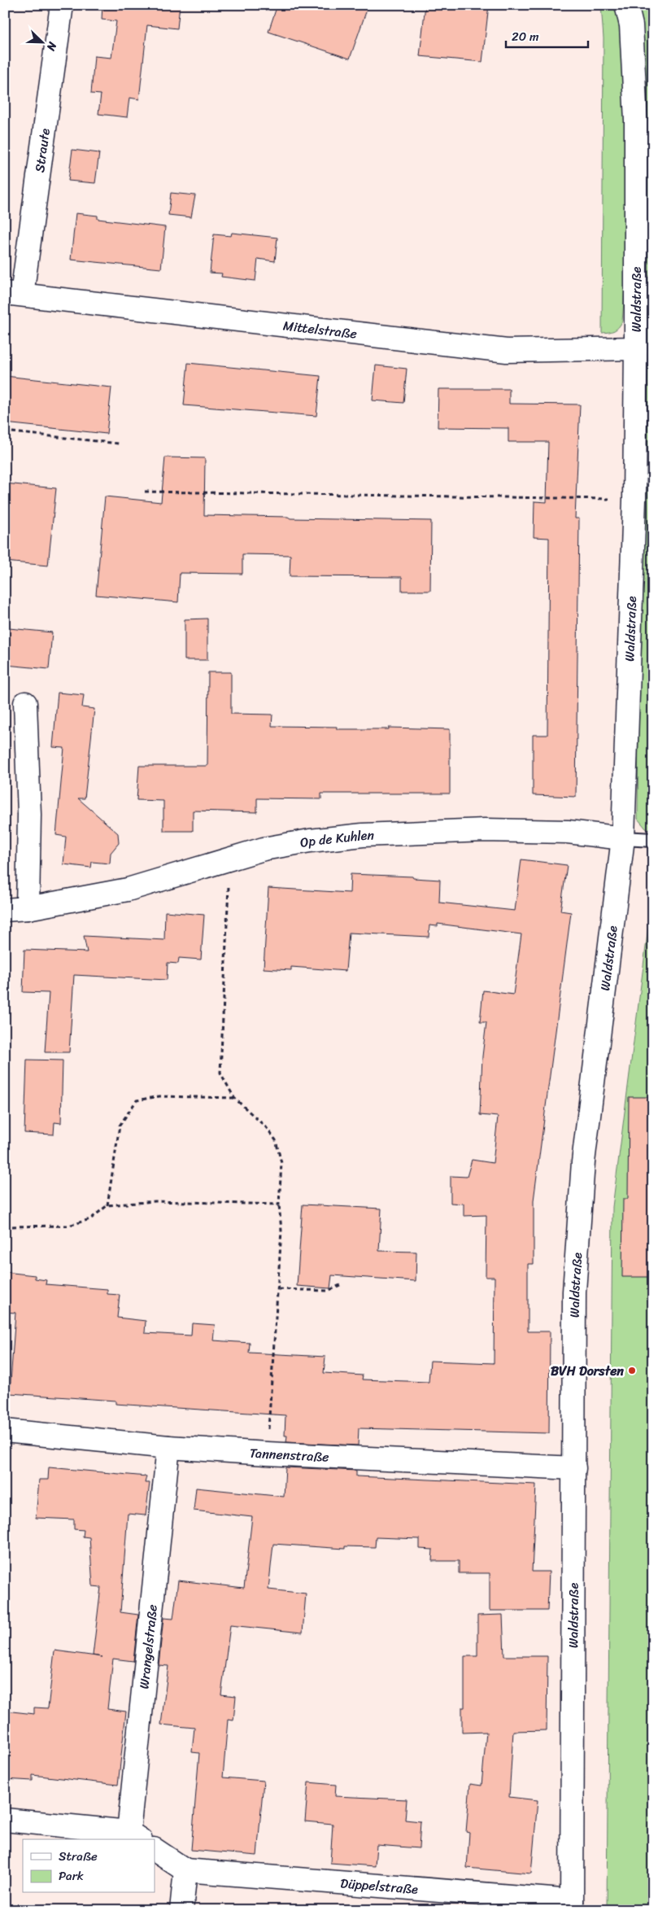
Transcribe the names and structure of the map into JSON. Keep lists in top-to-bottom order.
{
  "streets": {
    "street": [
      "Straute",
      "Waldstraße",
      "Mittelstraße",
      "Op de Kuhlen",
      "Tannenstraße",
      "Wrangelstraße",
      "Düppelstraße"
    ]
  },
  "crossings": [
    ["Straute", "Mittelstraße"],
    ["Waldstraße", "Mittelstraße"],
    ["Waldstraße", "Op de Kuhlen"],
    ["Waldstraße", "Tannenstraße"],
    ["Waldstraße", "Düppelstraße"],
    ["Tannenstraße", "Wrangelstraße"]
  ],
  "places": ["BVH Dorsten"],
  "legend": ["Straße", "Park"],
  "scale_bar": "20 m",
  "north": "bottom right"
}
